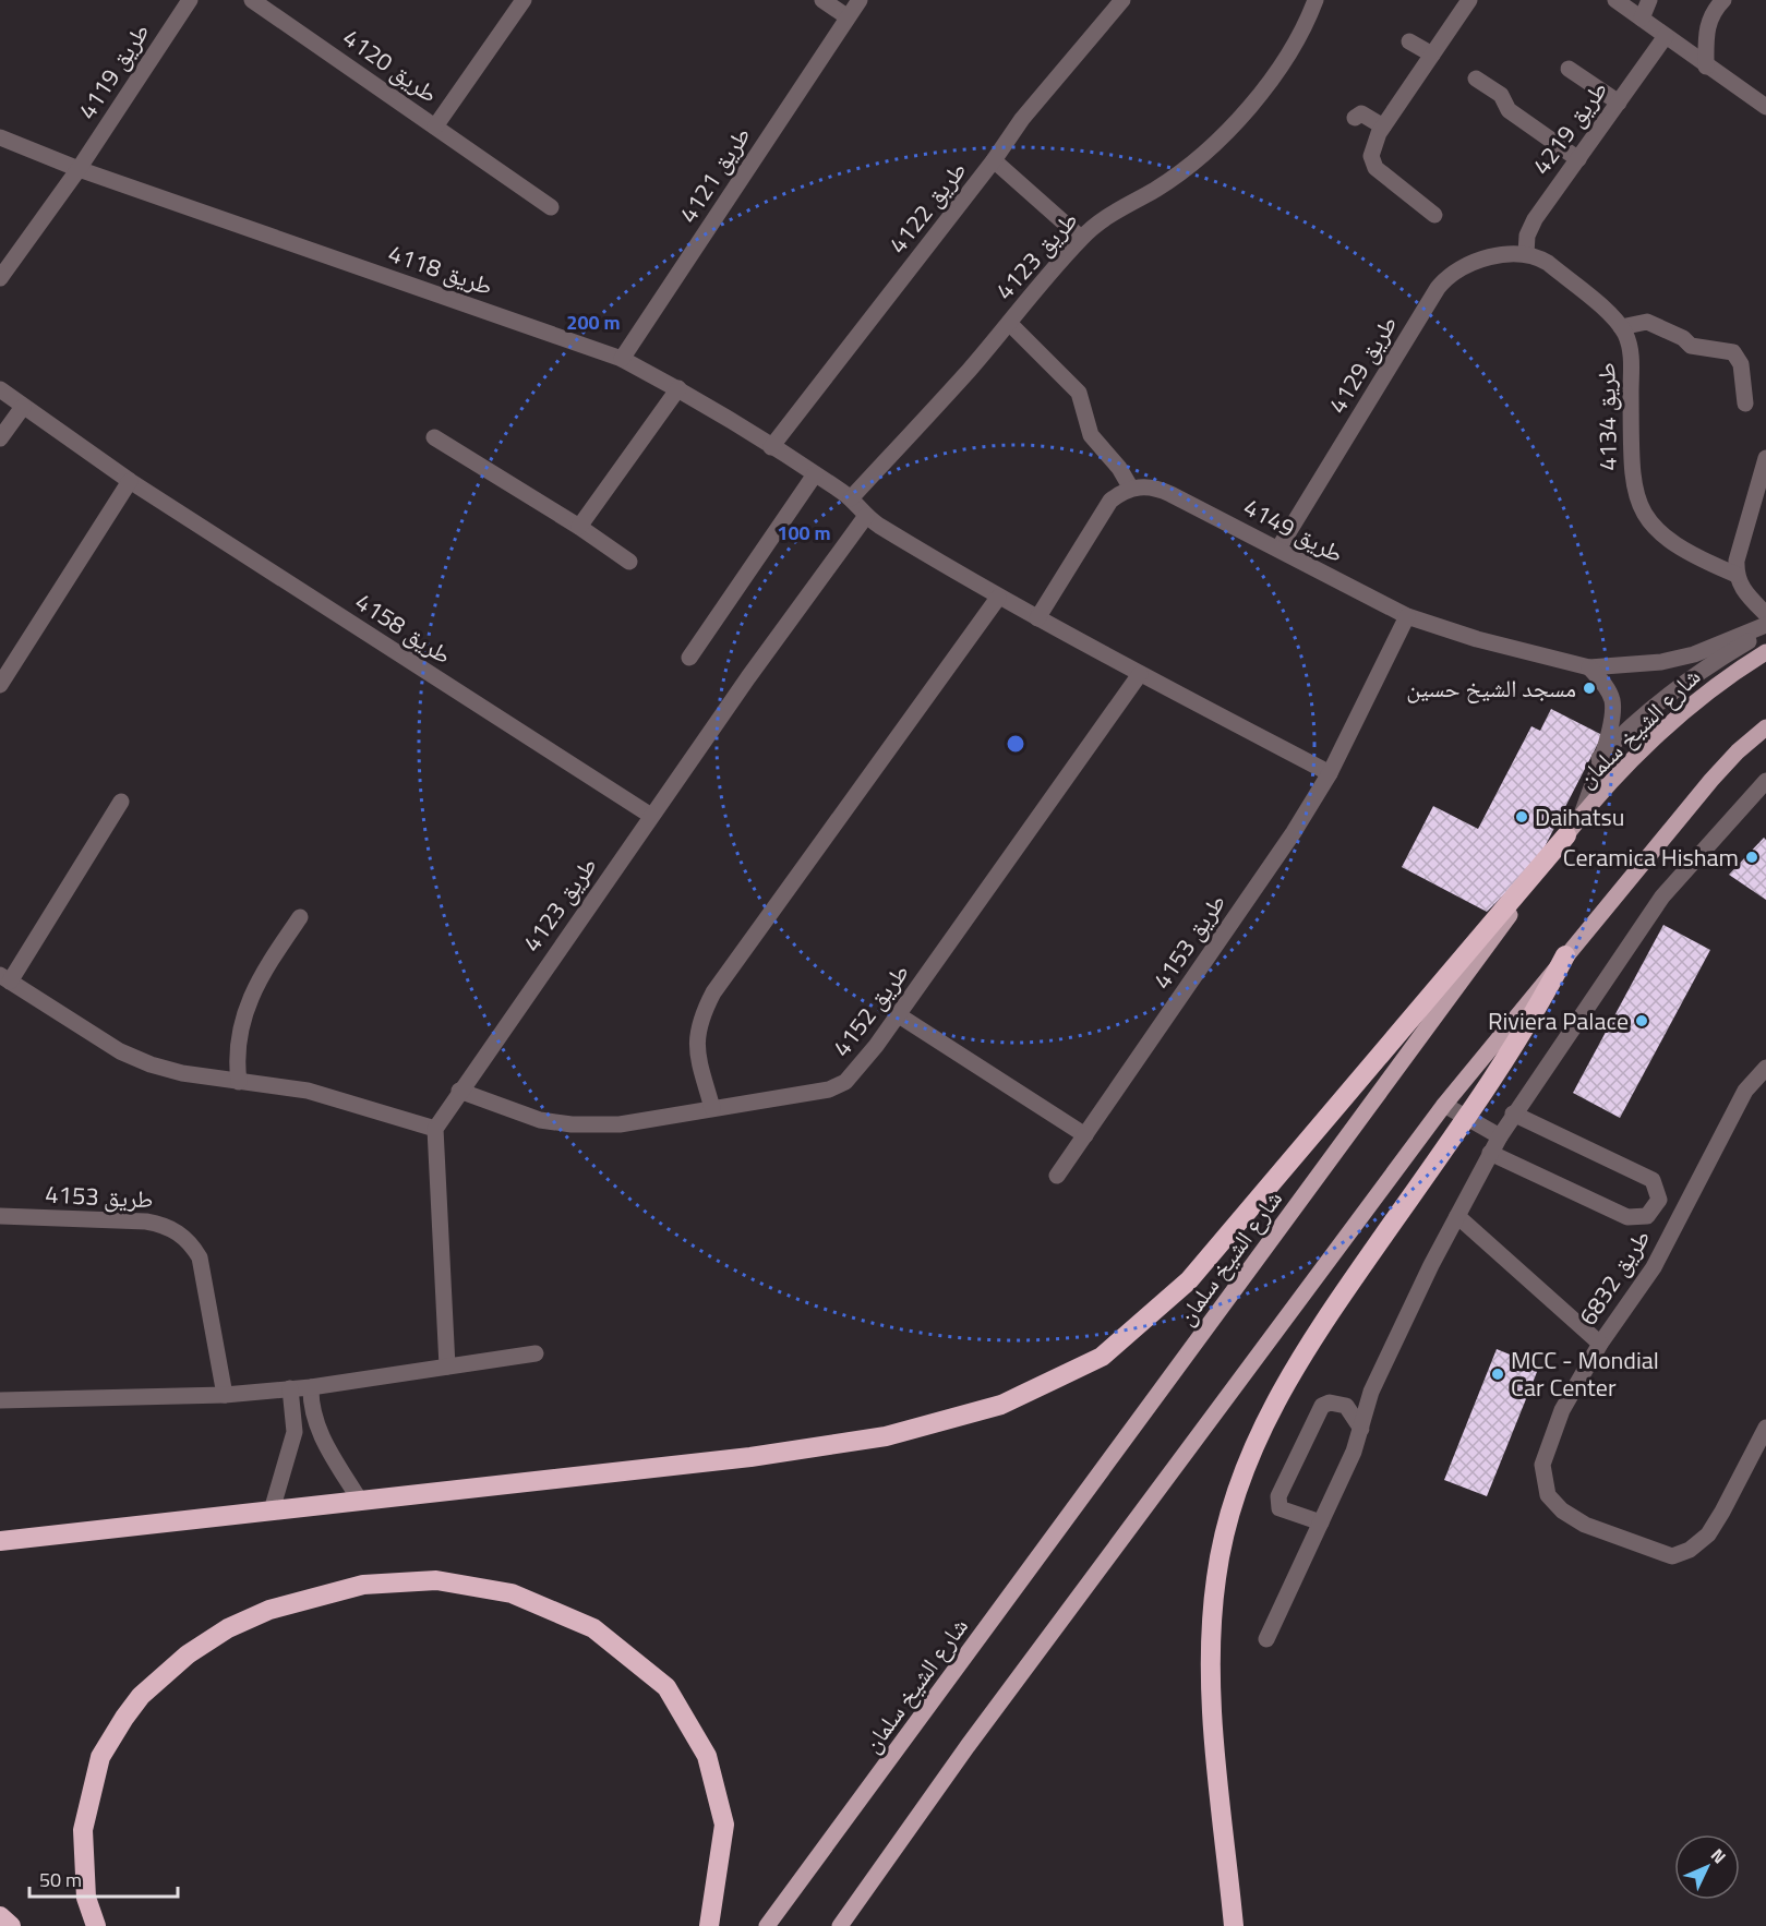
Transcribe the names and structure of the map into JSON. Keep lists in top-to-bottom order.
{
  "streets": {
    "main road": ["شارع الشيخ سلمان"],
    "street": [
      "طريق 4120",
      "طريق 4119",
      "طريق 4219",
      "طريق 4121",
      "طريق 4122",
      "طريق 4123",
      "طريق 4118",
      "طريق 4129",
      "طريق 4134",
      "طريق 4149",
      "طريق 4158",
      "طريق 4153",
      "طريق 4152",
      "طريق 6832"
    ]
  },
  "crossings": [
    ["طريق 4119", "طريق 4118"],
    ["طريق 4219", "طريق 4129"],
    ["طريق 4219", "طريق 4134"],
    ["طريق 4121", "طريق 4118"],
    ["طريق 4122", "طريق 4118"],
    ["طريق 4123", "طريق 4158"],
    ["طريق 4123", "طريق 4152"],
    ["طريق 4129", "طريق 4134"],
    ["طريق 4129", "طريق 4149"],
    ["طريق 4149", "طريق 4153"]
  ],
  "places": [
    "مسجد الشيخ حسين",
    "Daihatsu",
    "Ceramica Hisham",
    "Riviera Palace",
    "MCC - Mondial Car Center"
  ],
  "scale_bar": "50 m",
  "north": "top right",
  "rings": ["200 m", "100 m"]
}
